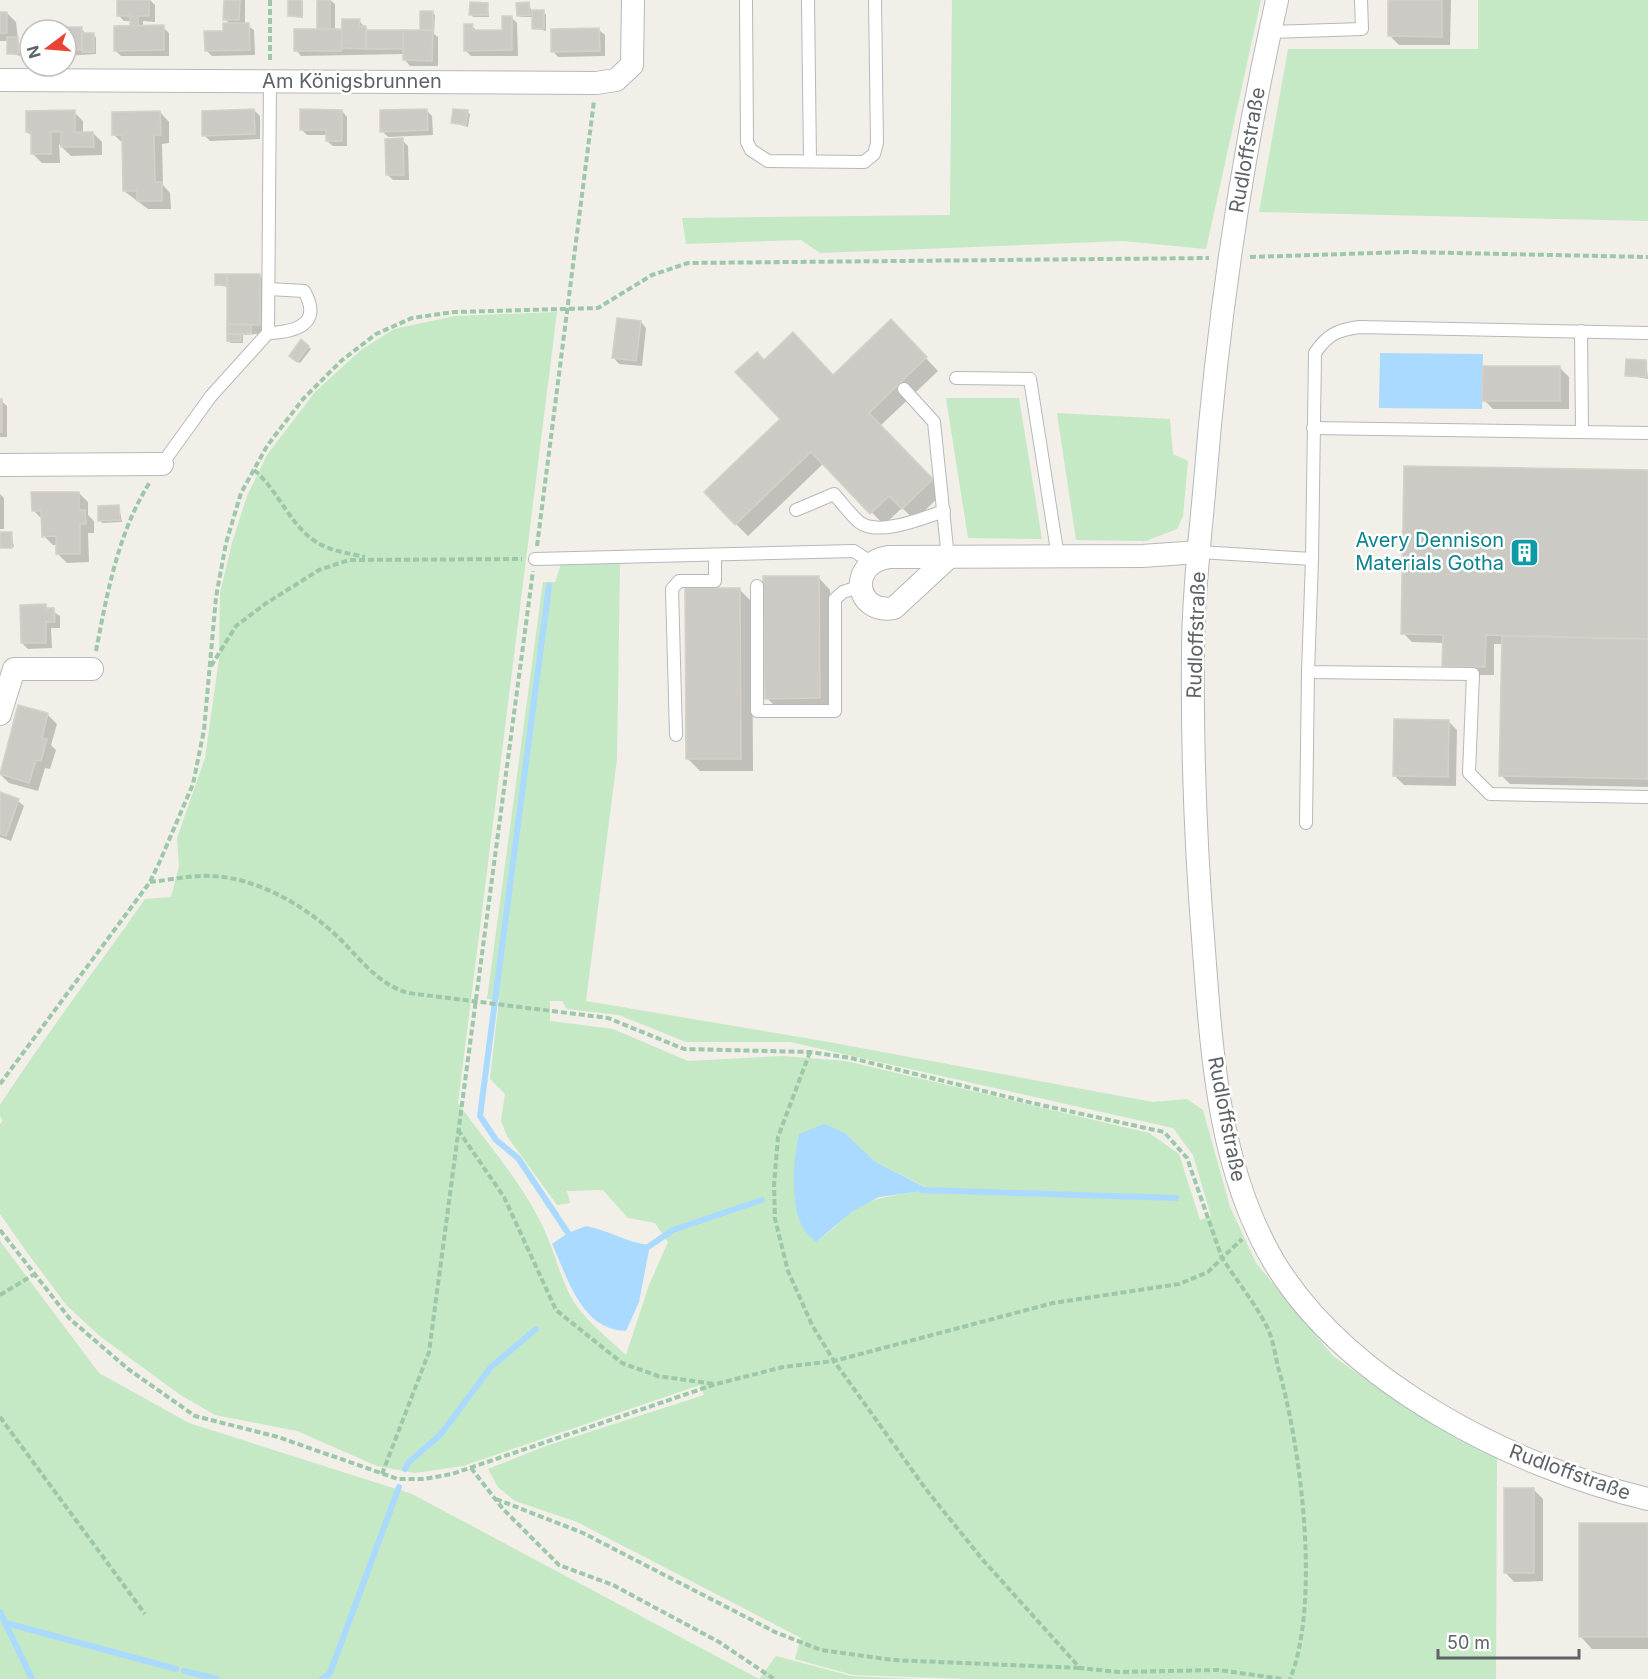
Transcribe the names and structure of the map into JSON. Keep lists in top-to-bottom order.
{
  "streets": {
    "street": ["Am Königsbrunnen", "Rudloffstraße"]
  },
  "places": {
    "building": ["Avery Dennison Materials Gotha"]
  },
  "scale_bar": "50 m",
  "north": "left"
}
